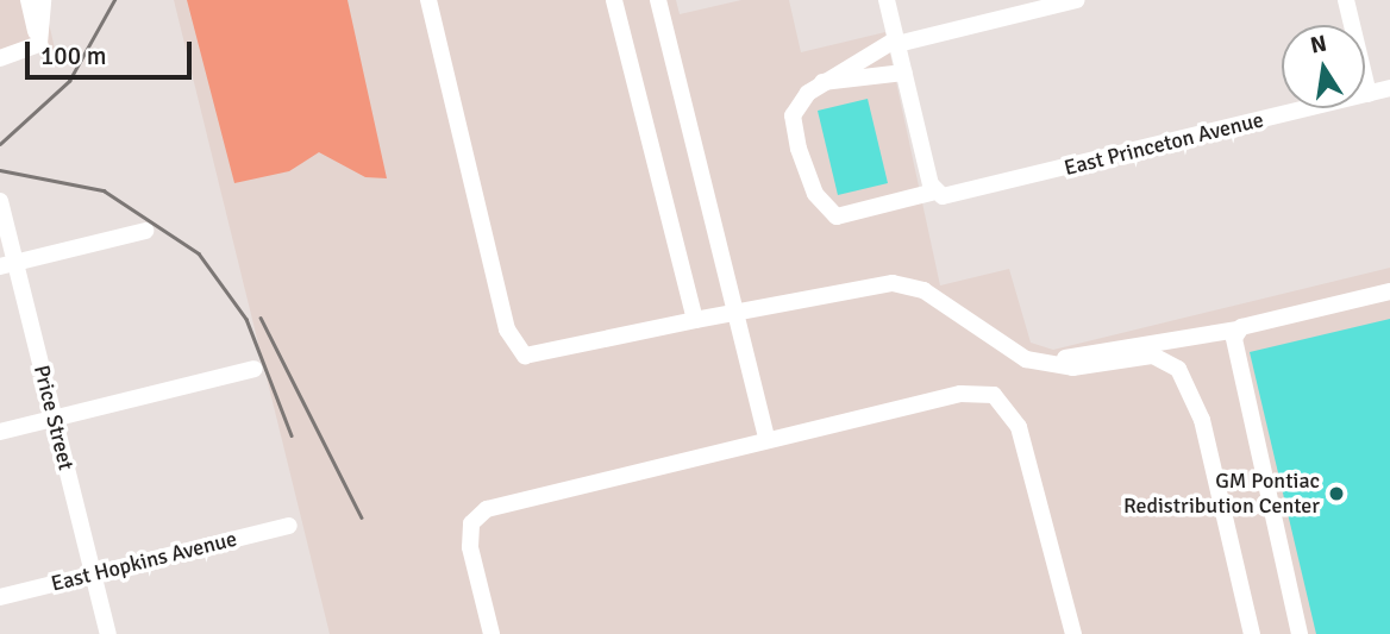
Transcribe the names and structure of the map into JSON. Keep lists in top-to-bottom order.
{
  "streets": {
    "street": ["East Princeton Avenue", "Price Street", "East Hopkins Avenue"]
  },
  "crossings": [
    ["Price Street", "East Hopkins Avenue"]
  ],
  "places": ["GM Pontiac Redistribution Center"],
  "scale_bar": "100 m",
  "north": "top"
}
